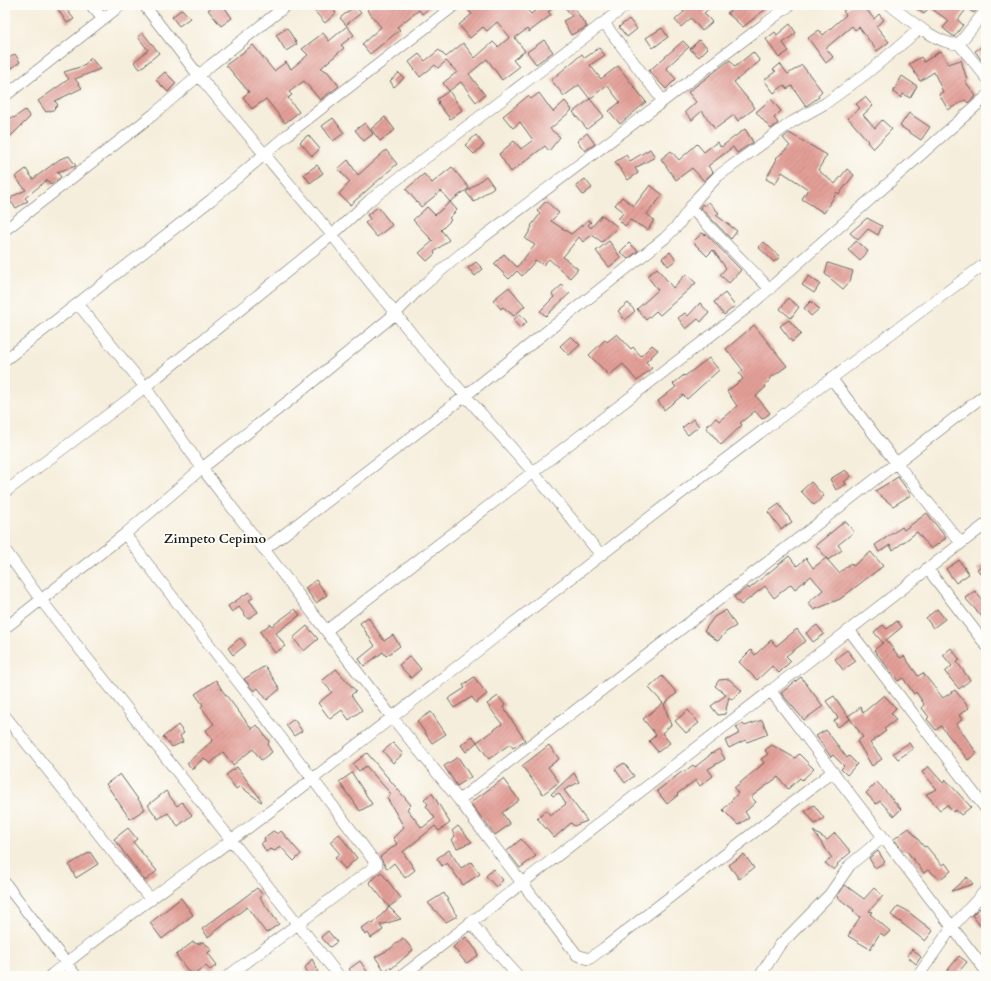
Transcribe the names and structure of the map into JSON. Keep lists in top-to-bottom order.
{
  "districts": ["Zimpeto Cepimo"]
}
